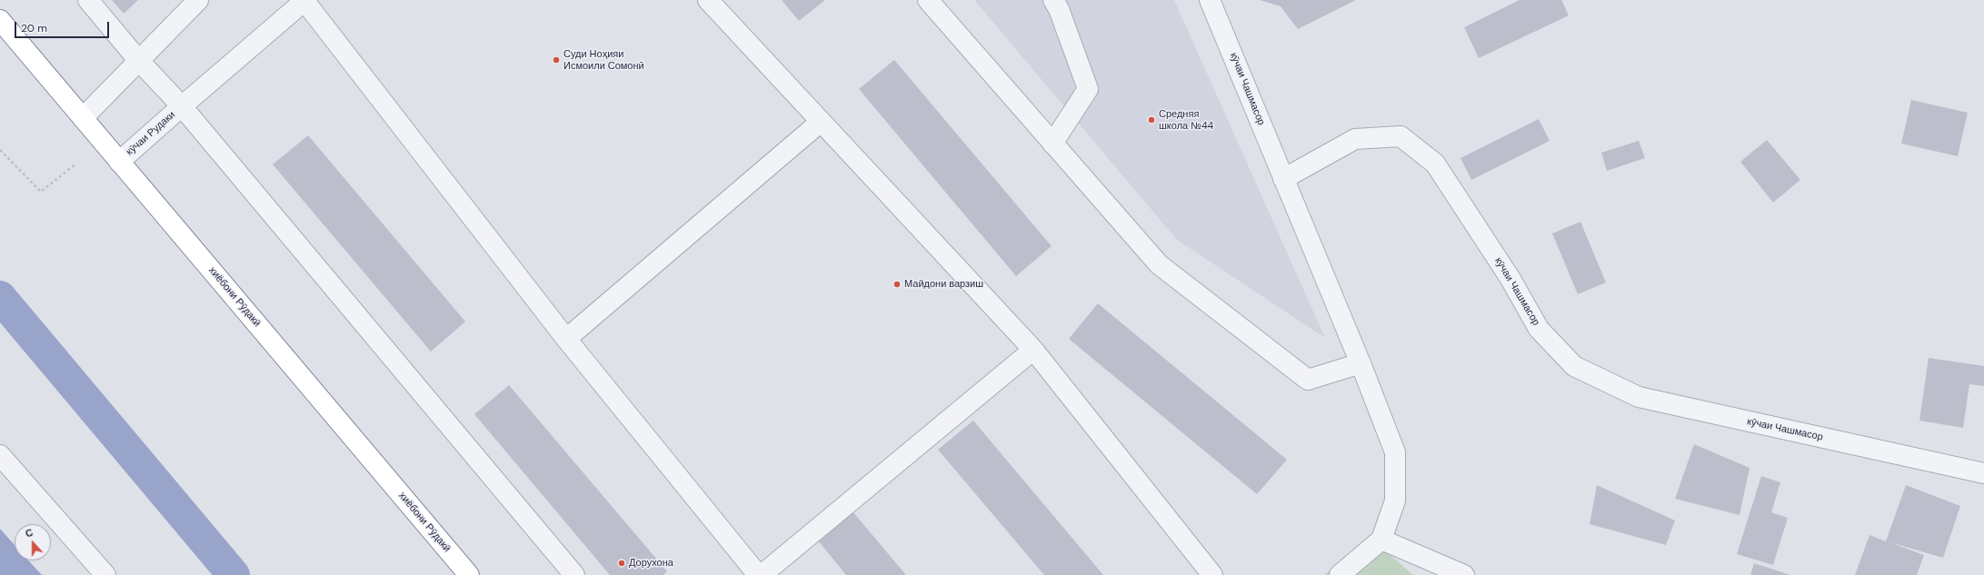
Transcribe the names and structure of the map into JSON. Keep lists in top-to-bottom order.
{
  "streets": {
    "highway": ["хиёбони Рӯдакӣ"],
    "street": ["кӯчаи Чашмасор", "кӯчаи Рудаки"]
  },
  "crossings": [
    ["кӯчаи Рудаки", "хиёбони Рӯдакӣ"]
  ],
  "places": [
    "Суди Ноҳияи Исмоили Сомонӣ",
    "Средняя школа №44",
    "Майдони варзиш",
    "Дорухона"
  ],
  "scale_bar": "20 m",
  "north": "top"
}
